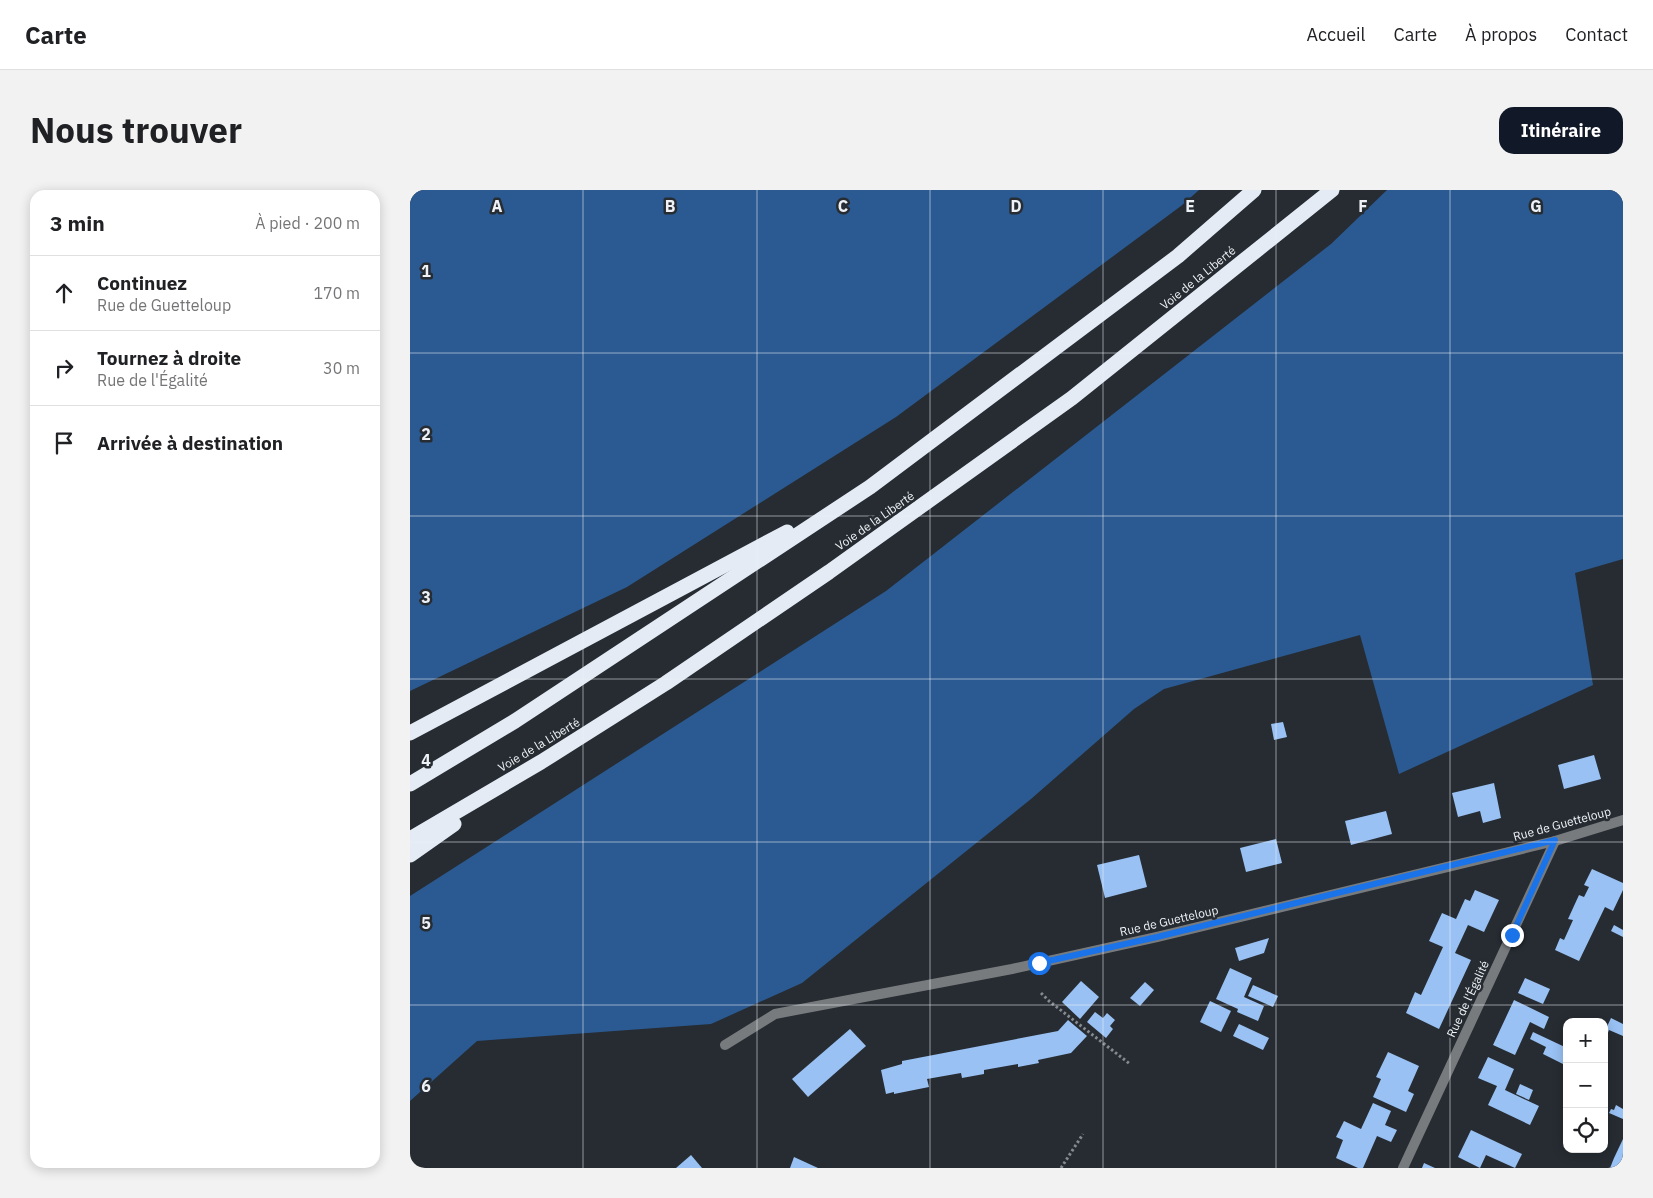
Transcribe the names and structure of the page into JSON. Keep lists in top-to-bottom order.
{
  "streets": {
    "highway": ["Voie de la Liberté"],
    "street": ["Rue de Guetteloup", "Rue de l'Égalité"]
  },
  "crossings": [
    ["Rue de Guetteloup", "Rue de l'Égalité"]
  ],
  "page": {
    "header": "Carte",
    "nav": [
      "Accueil",
      "Carte",
      "À propos",
      "Contact"
    ],
    "title": "Nous trouver",
    "buttons": "Itinéraire",
    "heading": ["3 min", "À pied · 200 m"],
    "list": [
      ["Continuez", "Rue de Guetteloup", "170 m"],
      ["Tournez à droite", "Rue de l'Égalité", "30 m"],
      "Arrivée à destination"
    ],
    "map_buttons": ["+", "−"]
  },
  "grid": {
    "columns": [
      "A",
      "B",
      "C",
      "D",
      "E",
      "F",
      "G"
    ],
    "rows": [
      "1",
      "2",
      "3",
      "4",
      "5",
      "6"
    ]
  }
}
